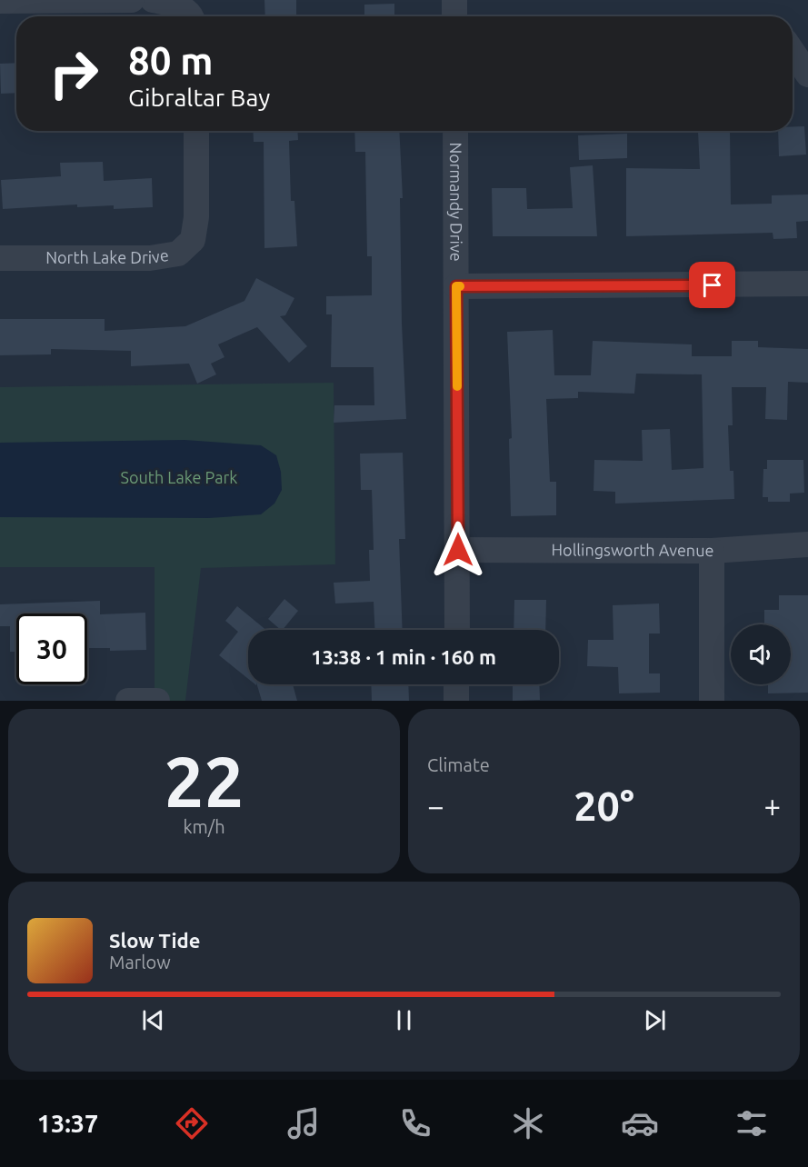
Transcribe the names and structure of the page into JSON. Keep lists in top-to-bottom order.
{
  "streets": {
    "street": ["Normandy Drive", "North Lake Drive", "Hollingsworth Avenue"]
  },
  "crossings": [
    ["Normandy Drive", "Hollingsworth Avenue"]
  ],
  "parks": ["South Lake Park"],
  "page": {
    "turn": ["80 m", "Gibraltar Bay"],
    "limit": "30",
    "trip": "13:38 · 1 min · 160 m",
    "tile": [
      ["22", "km/h"],
      "Climate"
    ],
    "heat": ["−", "20°", "+"],
    "song": ["Slow Tide", "Marlow"],
    "tabs": "13:37"
  }
}
